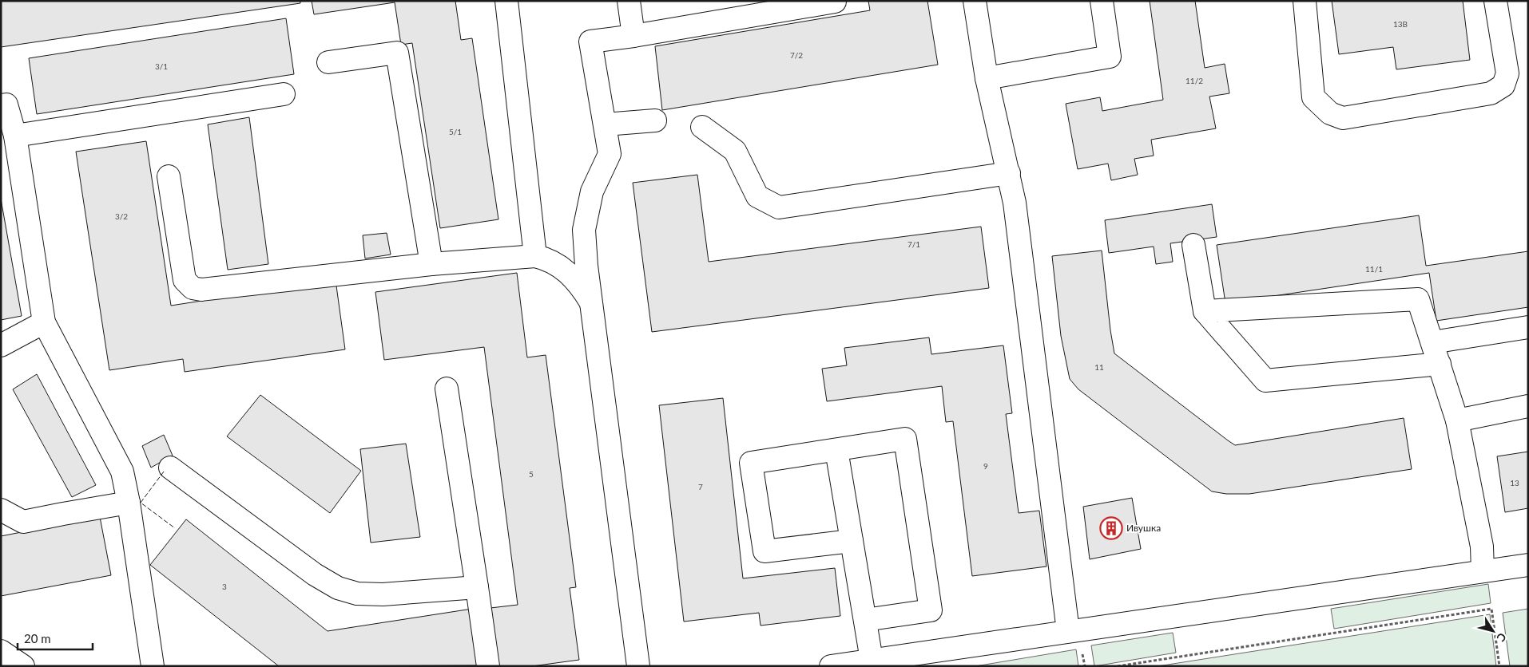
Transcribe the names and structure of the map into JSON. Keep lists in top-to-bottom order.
{
  "places": {
    "building": ["Ивушка"]
  },
  "house_numbers": [
    "13В",
    "7/2",
    "3/1",
    "11/2",
    "5/1",
    "3/2",
    "7/1",
    "11/1",
    "11",
    "9",
    "5",
    "13",
    "7",
    "3"
  ],
  "scale_bar": "20 m",
  "north": "bottom right"
}
